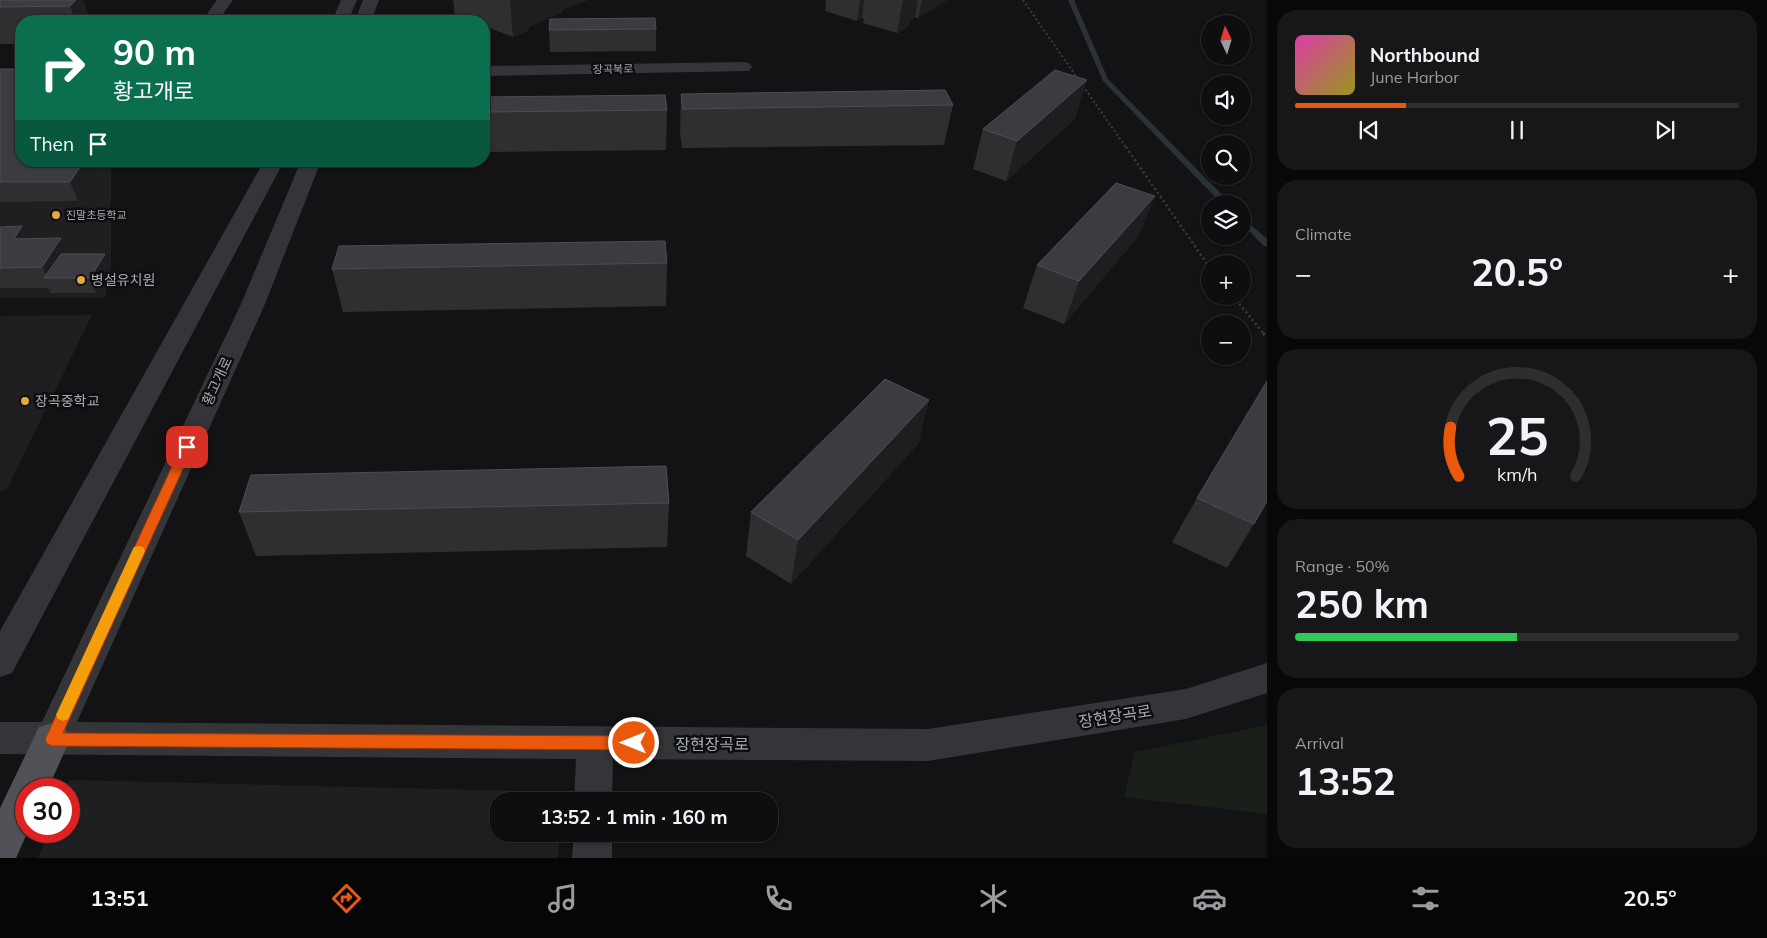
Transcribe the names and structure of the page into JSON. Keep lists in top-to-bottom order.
{
  "streets": {
    "main road": ["황고개로"],
    "street": ["장곡북로", "장현장곡로"]
  },
  "crossings": [
    ["황고개로", "장현장곡로"]
  ],
  "places": ["진말초등학교", "병설유치원", "장곡중학교"],
  "north": "top",
  "page": {
    "map_buttons": ["+", "−"],
    "turn": ["90 m", "황고개로"],
    "song": ["Northbound", "June Harbor"],
    "then": "Then",
    "tile": [
      "Climate",
      ["Range · 50%", "250 km"],
      ["Arrival", "13:52"]
    ],
    "heat": ["−", "20.5°", "+"],
    "limit": "30",
    "trip": "13:52 · 1 min · 160 m",
    "tabs": ["13:51", "20.5°"],
    "gauge": ["25", "km/h"]
  }
}
